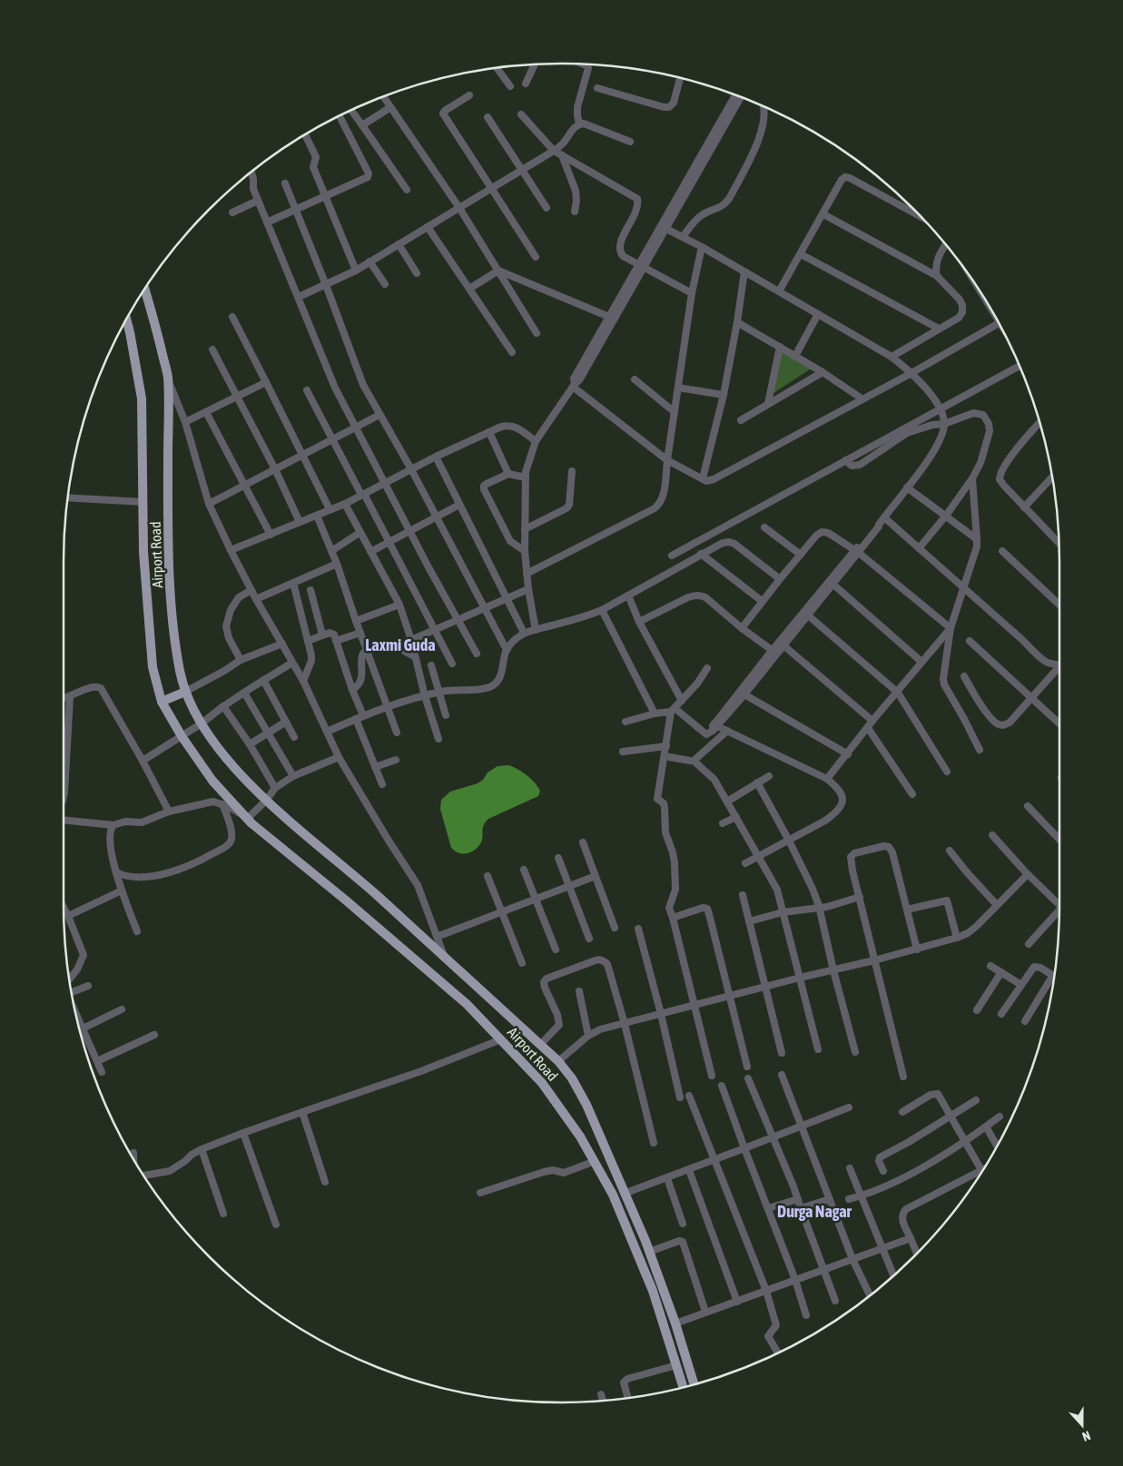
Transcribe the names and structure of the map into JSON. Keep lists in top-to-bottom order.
{
  "streets": {
    "main road": ["Airport Road"]
  },
  "districts": ["Laxmi Guda", "Durga Nagar"],
  "north": "bottom"
}
